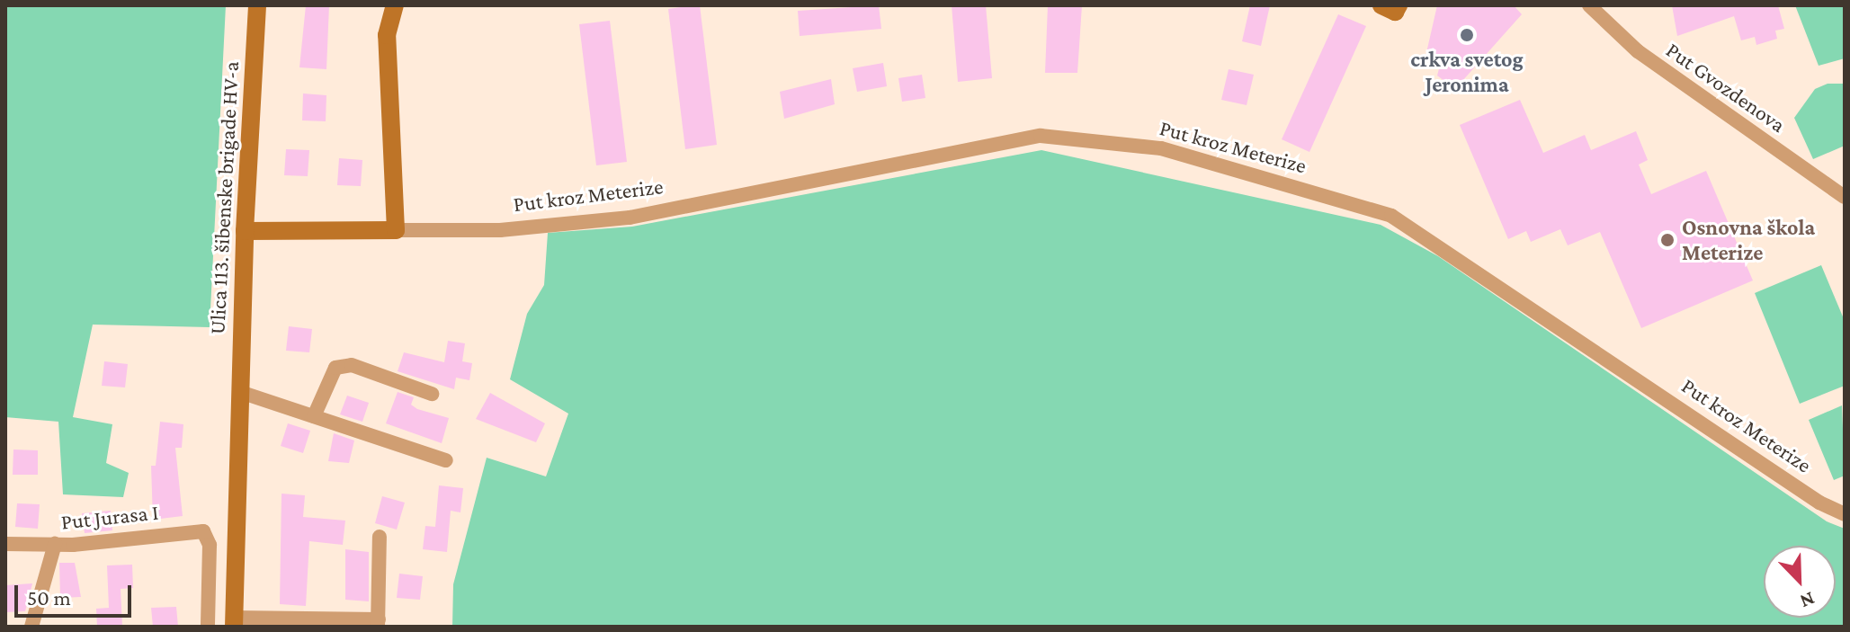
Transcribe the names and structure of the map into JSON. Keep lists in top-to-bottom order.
{
  "streets": {
    "main road": ["Put kroz Meterize", "Ulica 113. šibenske brigade HV-a"],
    "street": ["Put Gvozdenova", "Put Jurasa I"]
  },
  "crossings": [
    ["Put kroz Meterize", "Ulica 113. šibenske brigade HV-a"]
  ],
  "places": ["crkva svetog Jeronima", "Osnovna škola Meterize"],
  "scale_bar": "50 m",
  "north": "bottom right"
}
